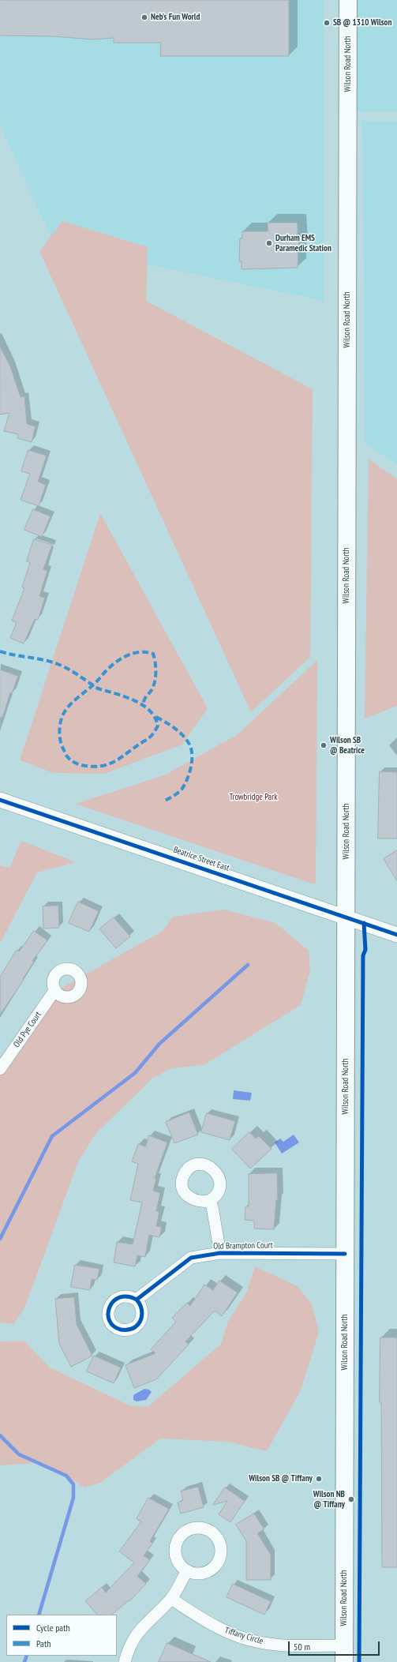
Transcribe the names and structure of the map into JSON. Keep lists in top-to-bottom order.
{
  "streets": {
    "main road": ["Wilson Road North"],
    "street": [
      "Beatrice Street East",
      "Old Pye Court",
      "Old Brampton Court",
      "Tiffany Circle"
    ]
  },
  "crossings": [
    ["Wilson Road North", "Beatrice Street East"],
    ["Wilson Road North", "Old Brampton Court"],
    ["Wilson Road North", "Tiffany Circle"]
  ],
  "parks": ["Trowbridge Park"],
  "places": [
    "Neb's Fun World",
    "SB @ 1310 Wilson",
    "Durham EMS Paramedic Station",
    "Wilson SB @ Beatrice",
    "Wilson SB @ Tiffany",
    "Wilson NB @ Tiffany"
  ],
  "legend": ["Cycle path", "Path"],
  "scale_bar": "50 m"
}
